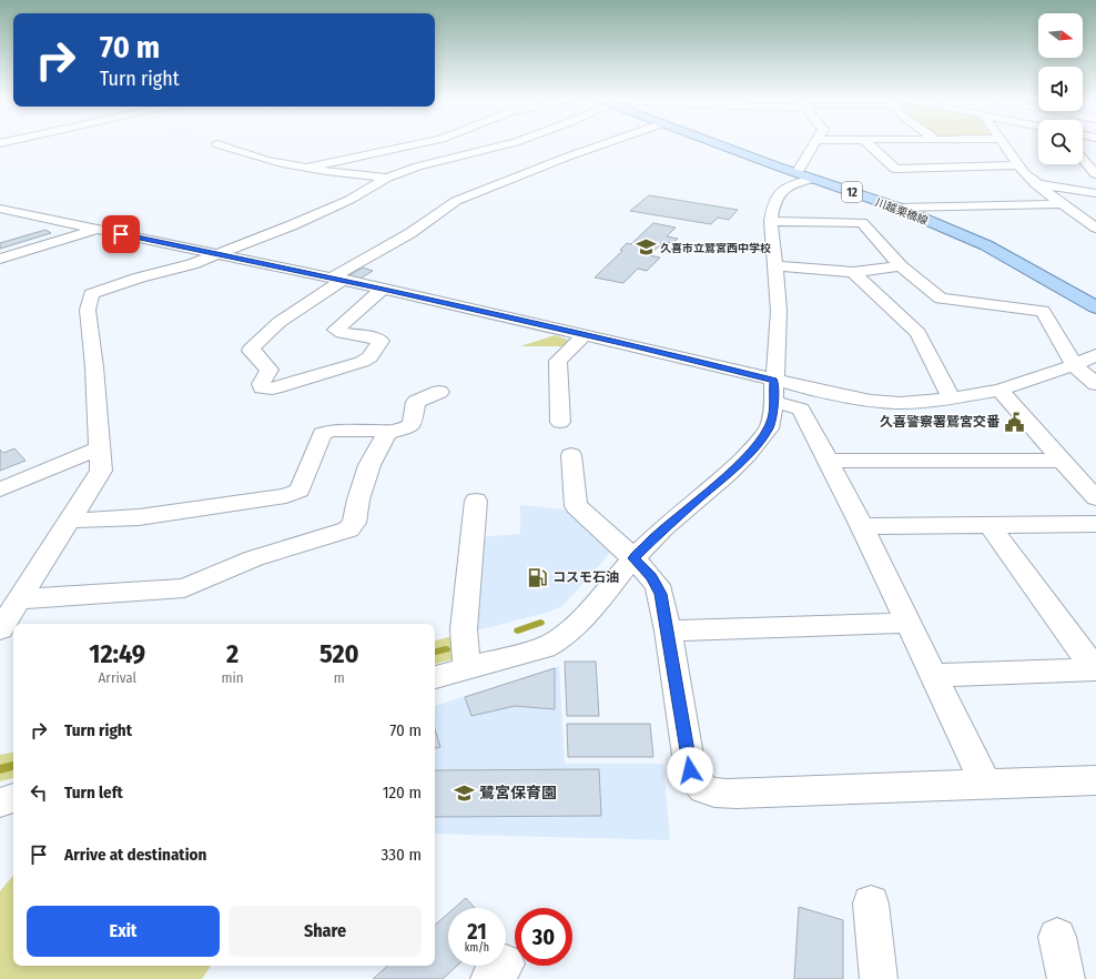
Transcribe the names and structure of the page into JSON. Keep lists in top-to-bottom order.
{
  "streets": {
    "main road": ["12", "川越栗橋線"]
  },
  "places": {
    "school or university": ["久喜市立鷲宮西中学校", "鷺宮保育園"],
    "public building": ["久喜警察署鷲宮交番"],
    "fuel station": ["コスモ石油"]
  },
  "north": "right",
  "page": {
    "turn": ["70 m", "Turn right"],
    "eta": [
      "12:49",
      "Arrival",
      "2",
      "min",
      "520",
      "m"
    ],
    "list": [
      {
        "name": "Turn right",
        "value": "70 m"
      },
      {
        "name": "Turn left",
        "value": "120 m"
      },
      {
        "name": "Arrive at destination",
        "value": "330 m"
      }
    ],
    "buttons": ["Exit", "Share"],
    "speed": "21 km/h",
    "limit": "30"
  }
}
